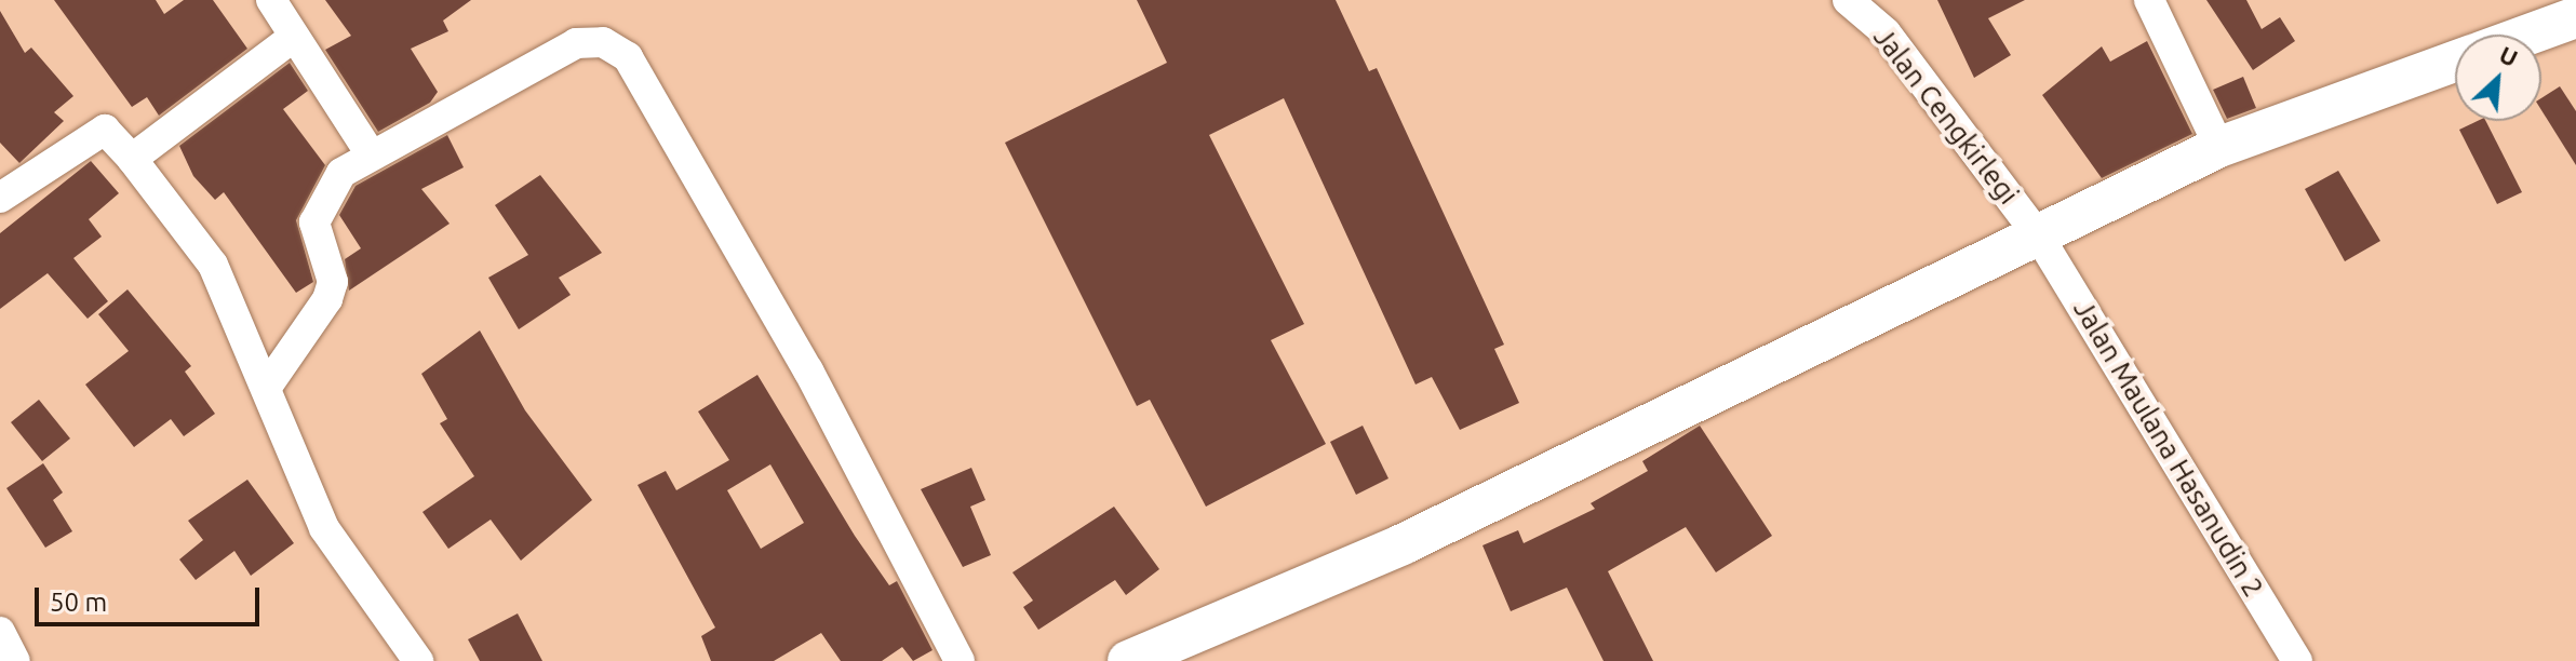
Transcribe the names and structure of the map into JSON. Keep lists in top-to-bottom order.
{
  "streets": {
    "street": ["Jalan Cengkirlegi", "Jalan Maulana Hasanudin 2"]
  },
  "crossings": [
    ["Jalan Cengkirlegi", "Jalan Maulana Hasanudin 2"]
  ],
  "scale_bar": "50 m",
  "north": "top right"
}
